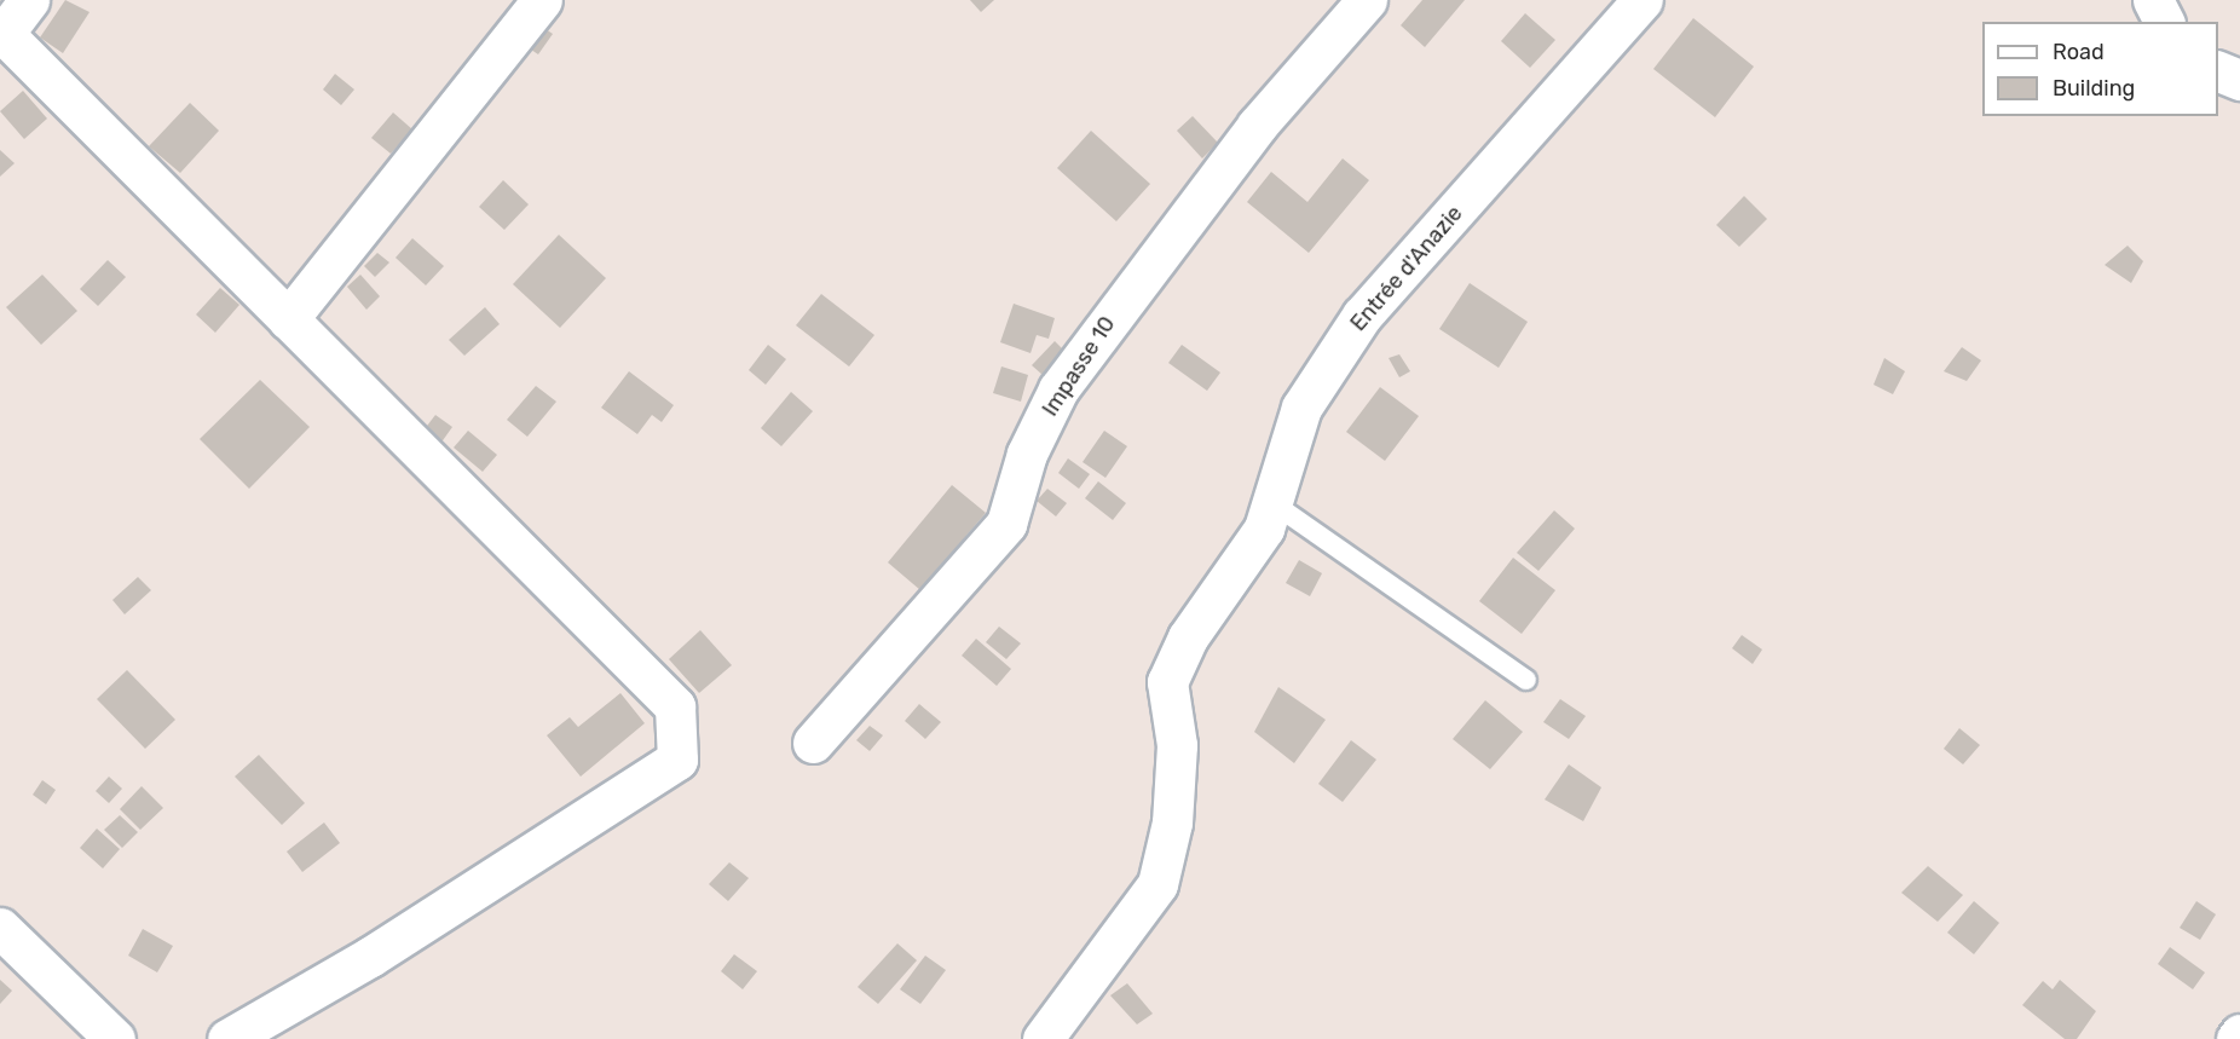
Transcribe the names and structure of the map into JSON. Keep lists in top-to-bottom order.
{
  "streets": {
    "street": ["Entrée d'Anazie", "Impasse 10"]
  },
  "legend": ["Road", "Building"]
}
